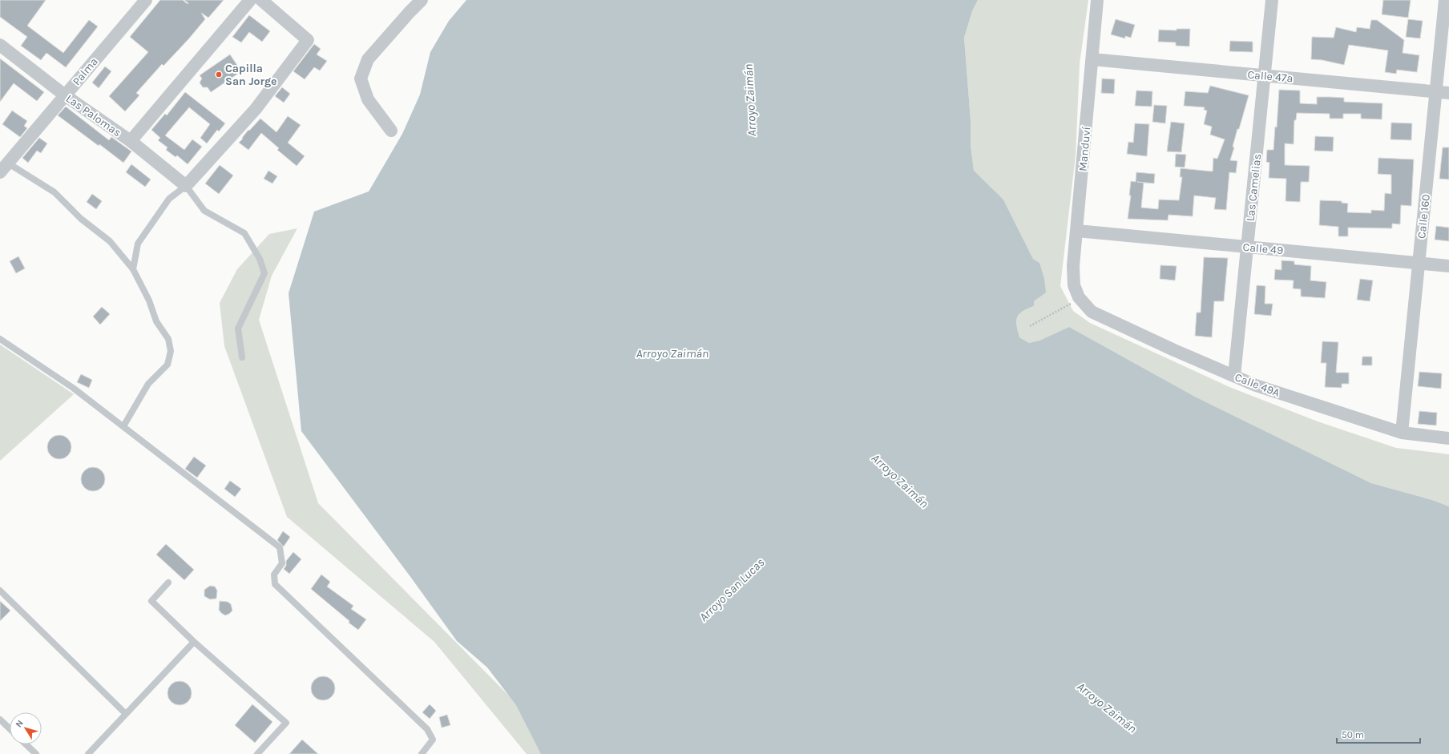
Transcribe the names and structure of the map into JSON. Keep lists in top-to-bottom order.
{
  "streets": {
    "street": [
      "Palma",
      "Calle 47a",
      "Las Palomas",
      "Manduví",
      "Las Camelias",
      "Calle 160",
      "Calle 49",
      "Calle 49A"
    ]
  },
  "crossings": [
    ["Palma", "Las Palomas"],
    ["Calle 47a", "Manduví"],
    ["Calle 47a", "Las Camelias"],
    ["Calle 47a", "Calle 160"],
    ["Manduví", "Calle 49"],
    ["Manduví", "Calle 49A"],
    ["Las Camelias", "Calle 49"],
    ["Las Camelias", "Calle 49A"],
    ["Calle 160", "Calle 49"],
    ["Calle 160", "Calle 49A"]
  ],
  "water": ["Arroyo Zaimán", "Arroyo San Lucas"],
  "places": ["Capilla San Jorge"],
  "scale_bar": "50 m",
  "north": "top left"
}
